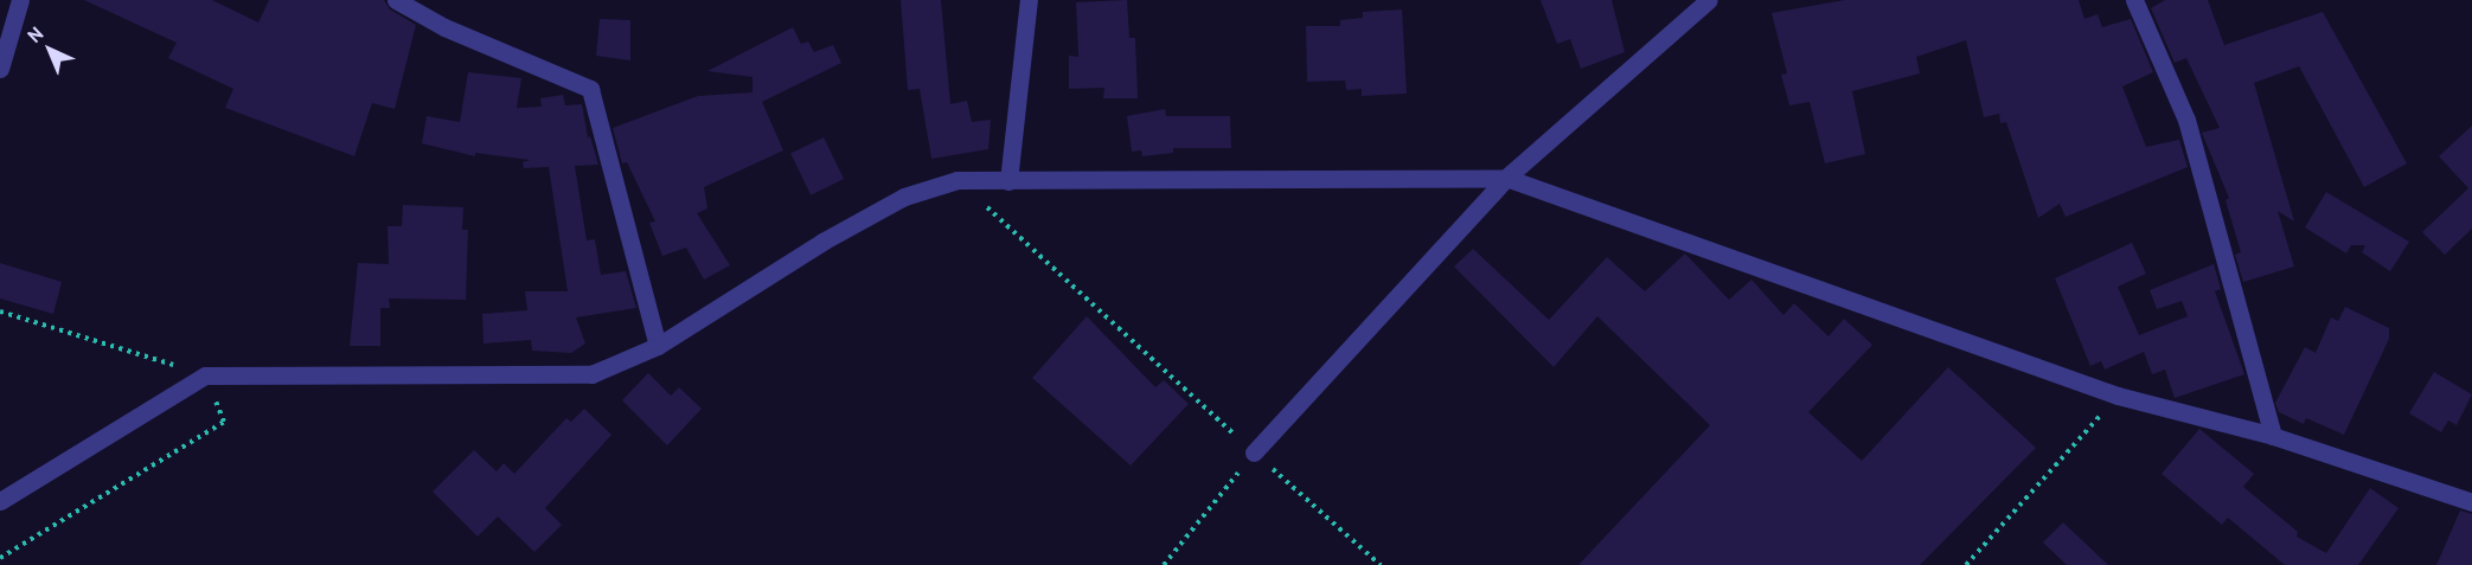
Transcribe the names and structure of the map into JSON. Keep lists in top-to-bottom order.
{
  "north": "top left"
}
